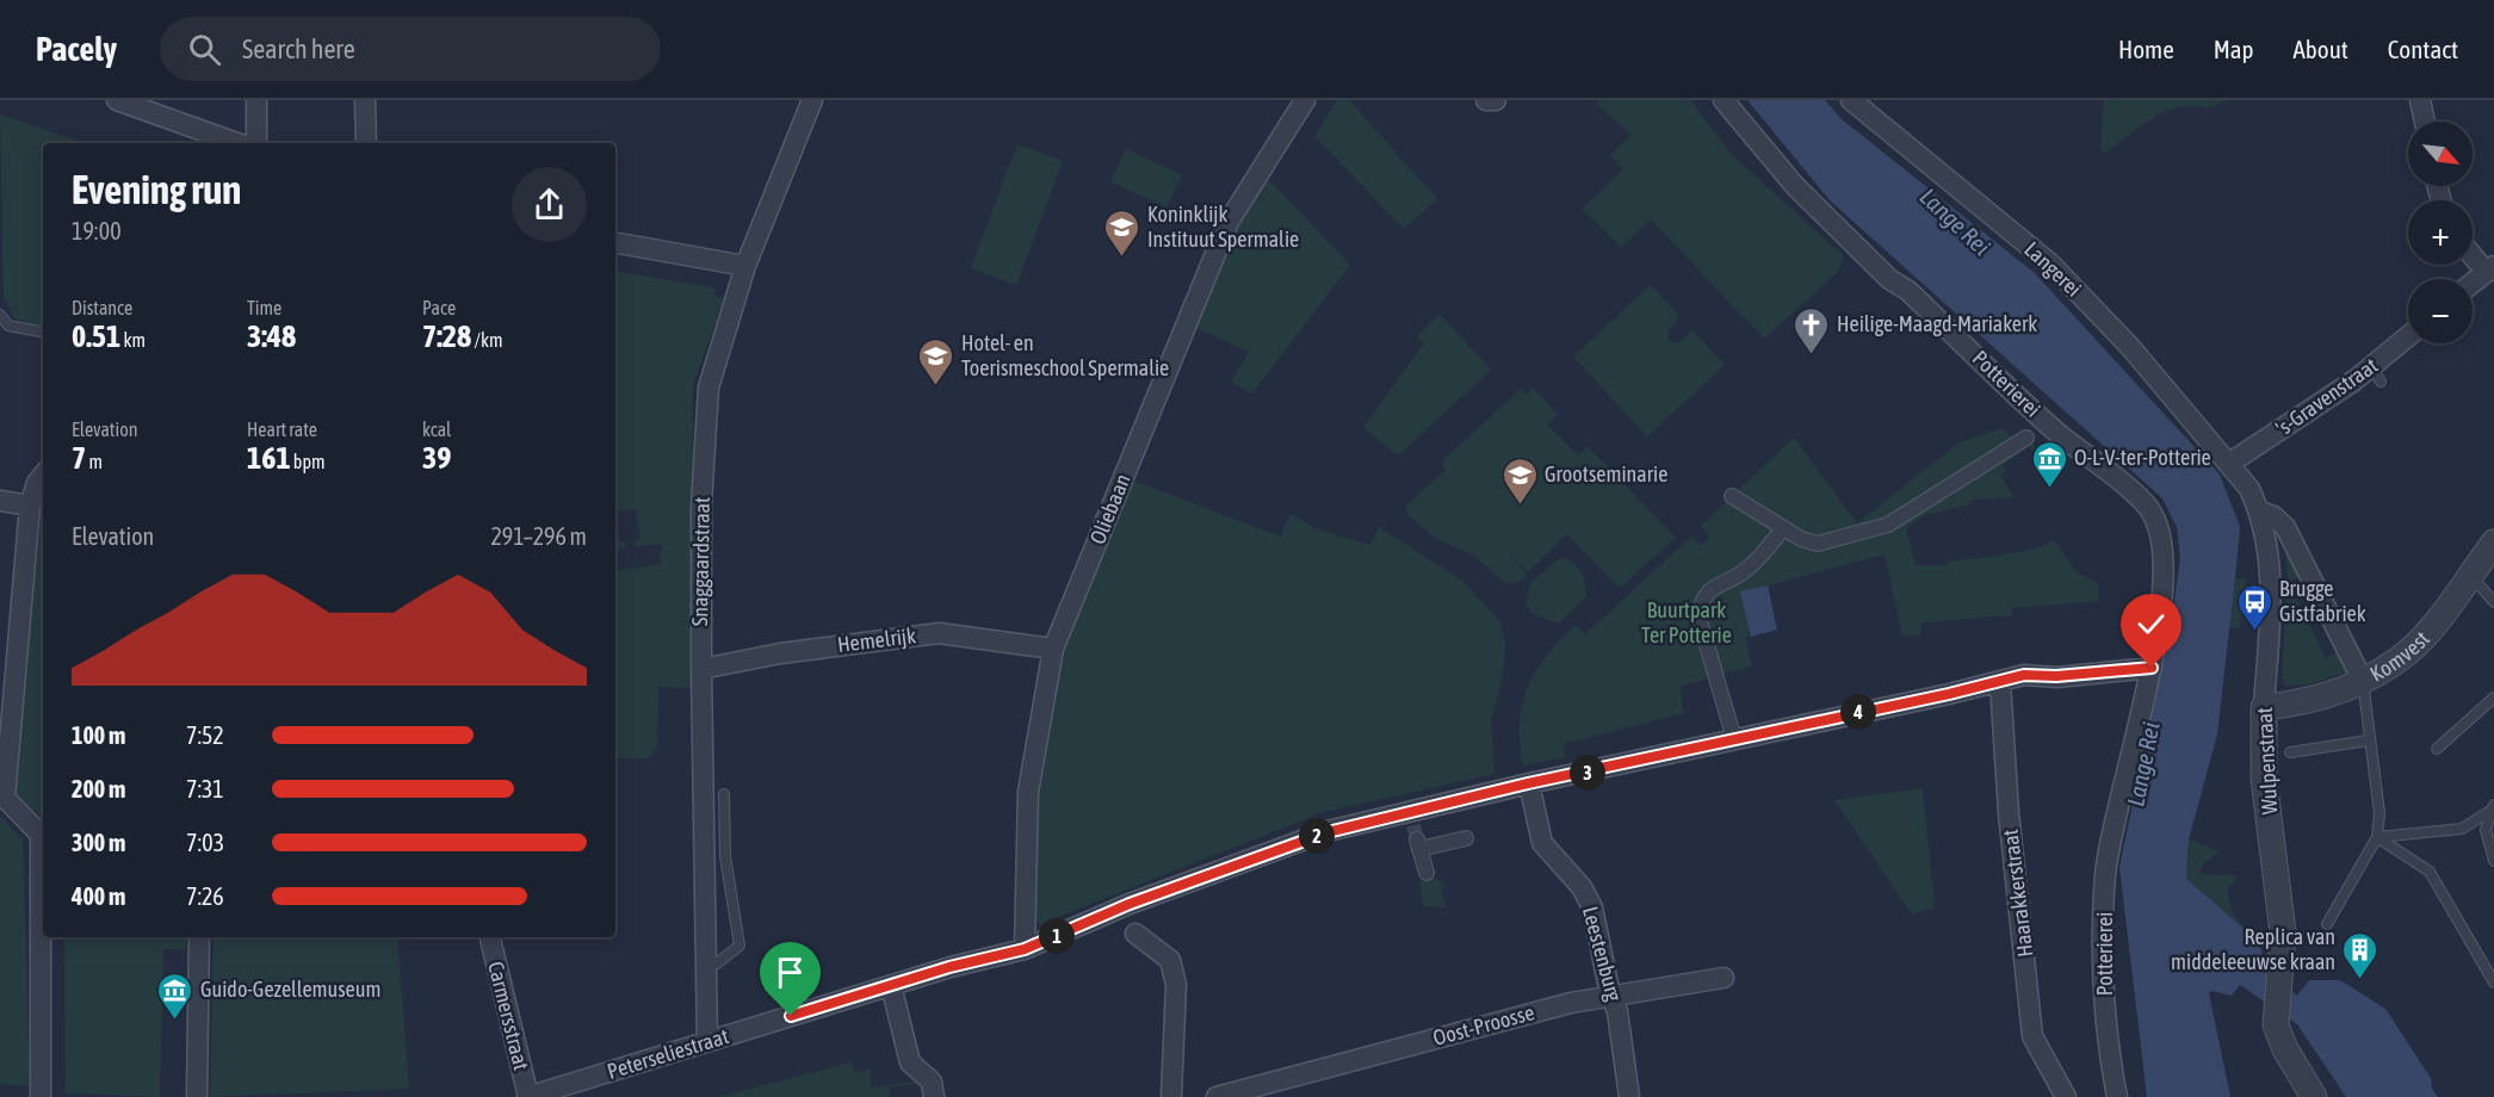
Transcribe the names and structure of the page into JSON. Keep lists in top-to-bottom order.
{
  "streets": {
    "street": [
      "Langerei",
      "Potterierei",
      "'s-Gravenstraat",
      "Oliebaan",
      "Snaggaardstraat",
      "Hemelrijk",
      "Komvest",
      "Wulpenstraat",
      "Haarakkerstraat",
      "Leestenburg",
      "Carmersstraat",
      "Oost-Proosse",
      "Peterseliestraat"
    ]
  },
  "crossings": [
    ["Langerei", "'s-Gravenstraat"],
    ["Langerei", "Wulpenstraat"],
    ["Potterierei", "Peterseliestraat"],
    ["'s-Gravenstraat", "Wulpenstraat"],
    ["Oliebaan", "Hemelrijk"],
    ["Oliebaan", "Peterseliestraat"],
    ["Snaggaardstraat", "Hemelrijk"],
    ["Snaggaardstraat", "Peterseliestraat"],
    ["Komvest", "Wulpenstraat"],
    ["Haarakkerstraat", "Peterseliestraat"],
    ["Leestenburg", "Oost-Proosse"],
    ["Leestenburg", "Peterseliestraat"],
    ["Carmersstraat", "Peterseliestraat"]
  ],
  "water": ["Lange Rei"],
  "parks": ["Buurtpark Ter Potterie"],
  "places": {
    "school or university": ["Koninklijk Instituut Spermalie", "Hotel- en Toerismeschool Spermalie", "Grootseminarie"],
    "church": ["Heilige-Maagd-Mariakerk"],
    "museum": ["O-L-V-ter-Potterie", "Guido-Gezellemuseum"],
    "bus stop": ["Brugge Gistfabriek"],
    "building": ["Replica van middeleeuwse kraan"]
  },
  "north": "bottom right",
  "page": {
    "header": "Pacely",
    "search": "Search here",
    "nav": [
      "Home",
      "Map",
      "About",
      "Contact"
    ],
    "map_buttons": ["+", "−"],
    "heading": ["Evening run", "19:00"],
    "stats": [
      ["Distance", "0.51 km"],
      ["Time", "3:48"],
      ["Pace", "7:28 /km"],
      ["Elevation", "7 m"],
      ["Heart rate", "161 bpm"],
      ["kcal", "39"]
    ],
    "chart": ["Elevation", "291–296 m"],
    "pins": [
      "4",
      "3",
      "2",
      "1"
    ],
    "list": [
      {
        "name": "100 m",
        "note": "7:52"
      },
      {
        "name": "200 m",
        "note": "7:31"
      },
      {
        "name": "300 m",
        "note": "7:03"
      },
      {
        "name": "400 m",
        "note": "7:26"
      }
    ]
  }
}
